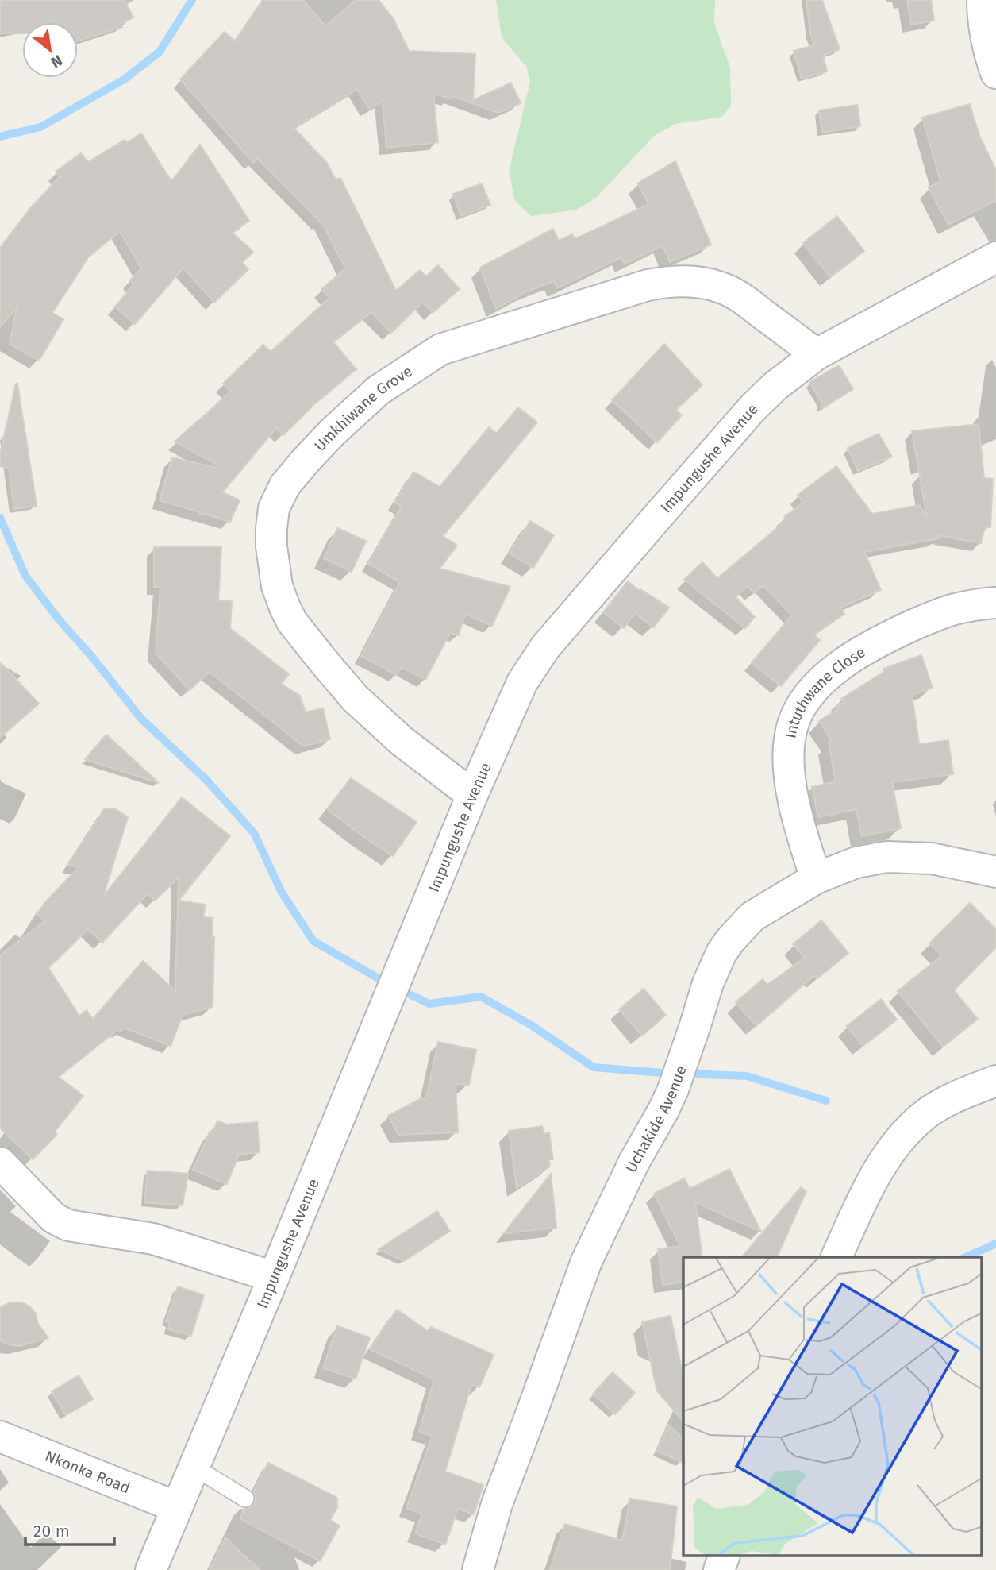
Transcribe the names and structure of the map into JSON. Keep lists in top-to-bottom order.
{
  "streets": {
    "street": [
      "Umkhiwane Grove",
      "Impungushe Avenue",
      "Intuthwane Close",
      "Uchakide Avenue",
      "Nkonka Road"
    ]
  },
  "crossings": [
    ["Umkhiwane Grove", "Impungushe Avenue"],
    ["Impungushe Avenue", "Nkonka Road"],
    ["Intuthwane Close", "Uchakide Avenue"]
  ],
  "scale_bar": "20 m",
  "north": "bottom right"
}
